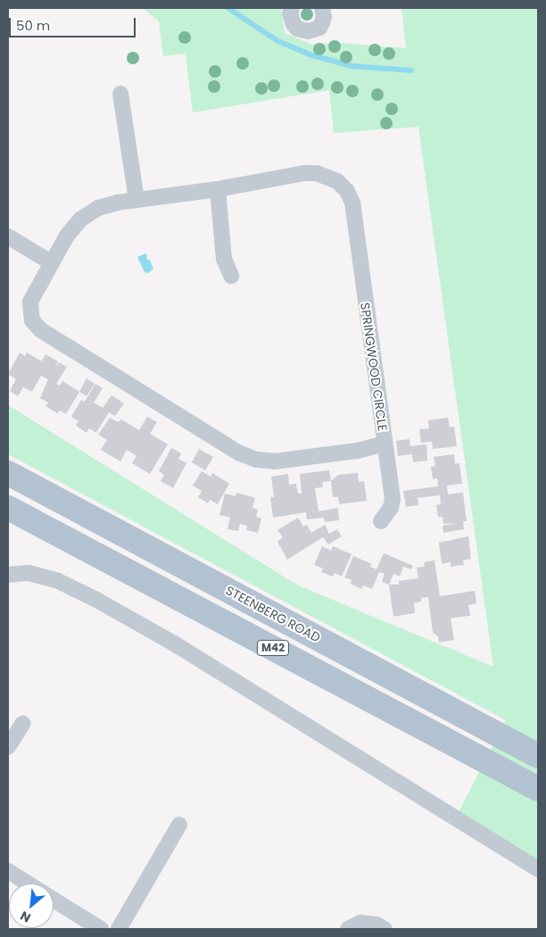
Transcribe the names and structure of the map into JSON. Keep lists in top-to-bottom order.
{
  "streets": {
    "main road": ["STEENBERG ROAD", "M42"],
    "street": ["SPRINGWOOD CIRCLE"]
  },
  "scale_bar": "50 m",
  "north": "bottom left"
}
